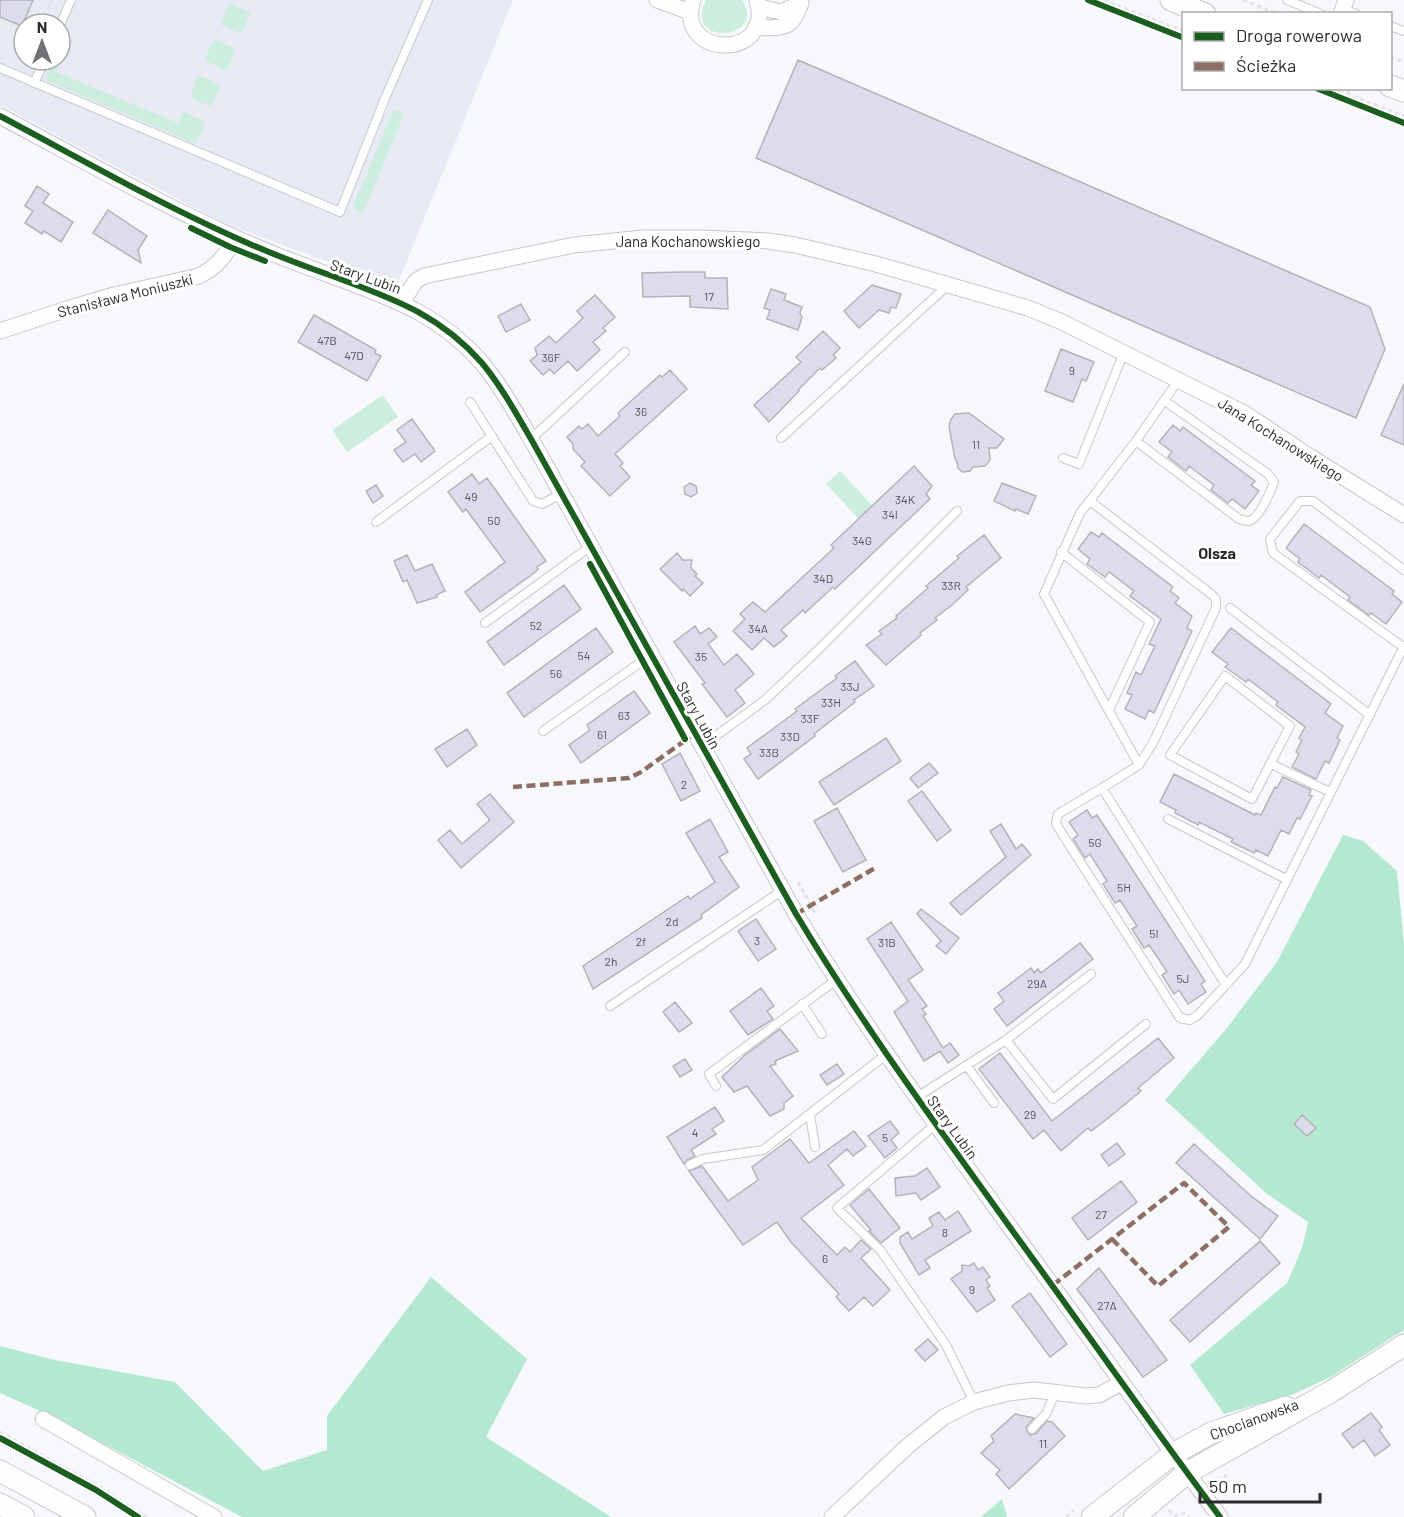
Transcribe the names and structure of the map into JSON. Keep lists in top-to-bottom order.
{
  "streets": {
    "street": [
      "Jana Kochanowskiego",
      "Stary Lubin",
      "Stanisława Moniuszki",
      "Chocianowska"
    ]
  },
  "crossings": [
    ["Jana Kochanowskiego", "Stary Lubin"],
    ["Stary Lubin", "Stanisława Moniuszki"],
    ["Stary Lubin", "Chocianowska"]
  ],
  "districts": ["Olsza"],
  "house_numbers": [
    "17",
    "47B",
    "47D",
    "36F",
    "9",
    "36",
    "11",
    "49",
    "34K",
    "34I",
    "50",
    "34G",
    "34D",
    "33R",
    "52",
    "34A",
    "54",
    "35",
    "56",
    "33J",
    "33H",
    "63",
    "33F",
    "61",
    "33D",
    "33B",
    "2",
    "5G",
    "5H",
    "2d",
    "5I",
    "3",
    "2f",
    "31B",
    "2h",
    "5J",
    "29A",
    "29",
    "4",
    "5",
    "27",
    "8",
    "6",
    "9",
    "27A",
    "11"
  ],
  "legend": ["Droga rowerowa", "Ścieżka"],
  "scale_bar": "50 m",
  "north": "top"
}
